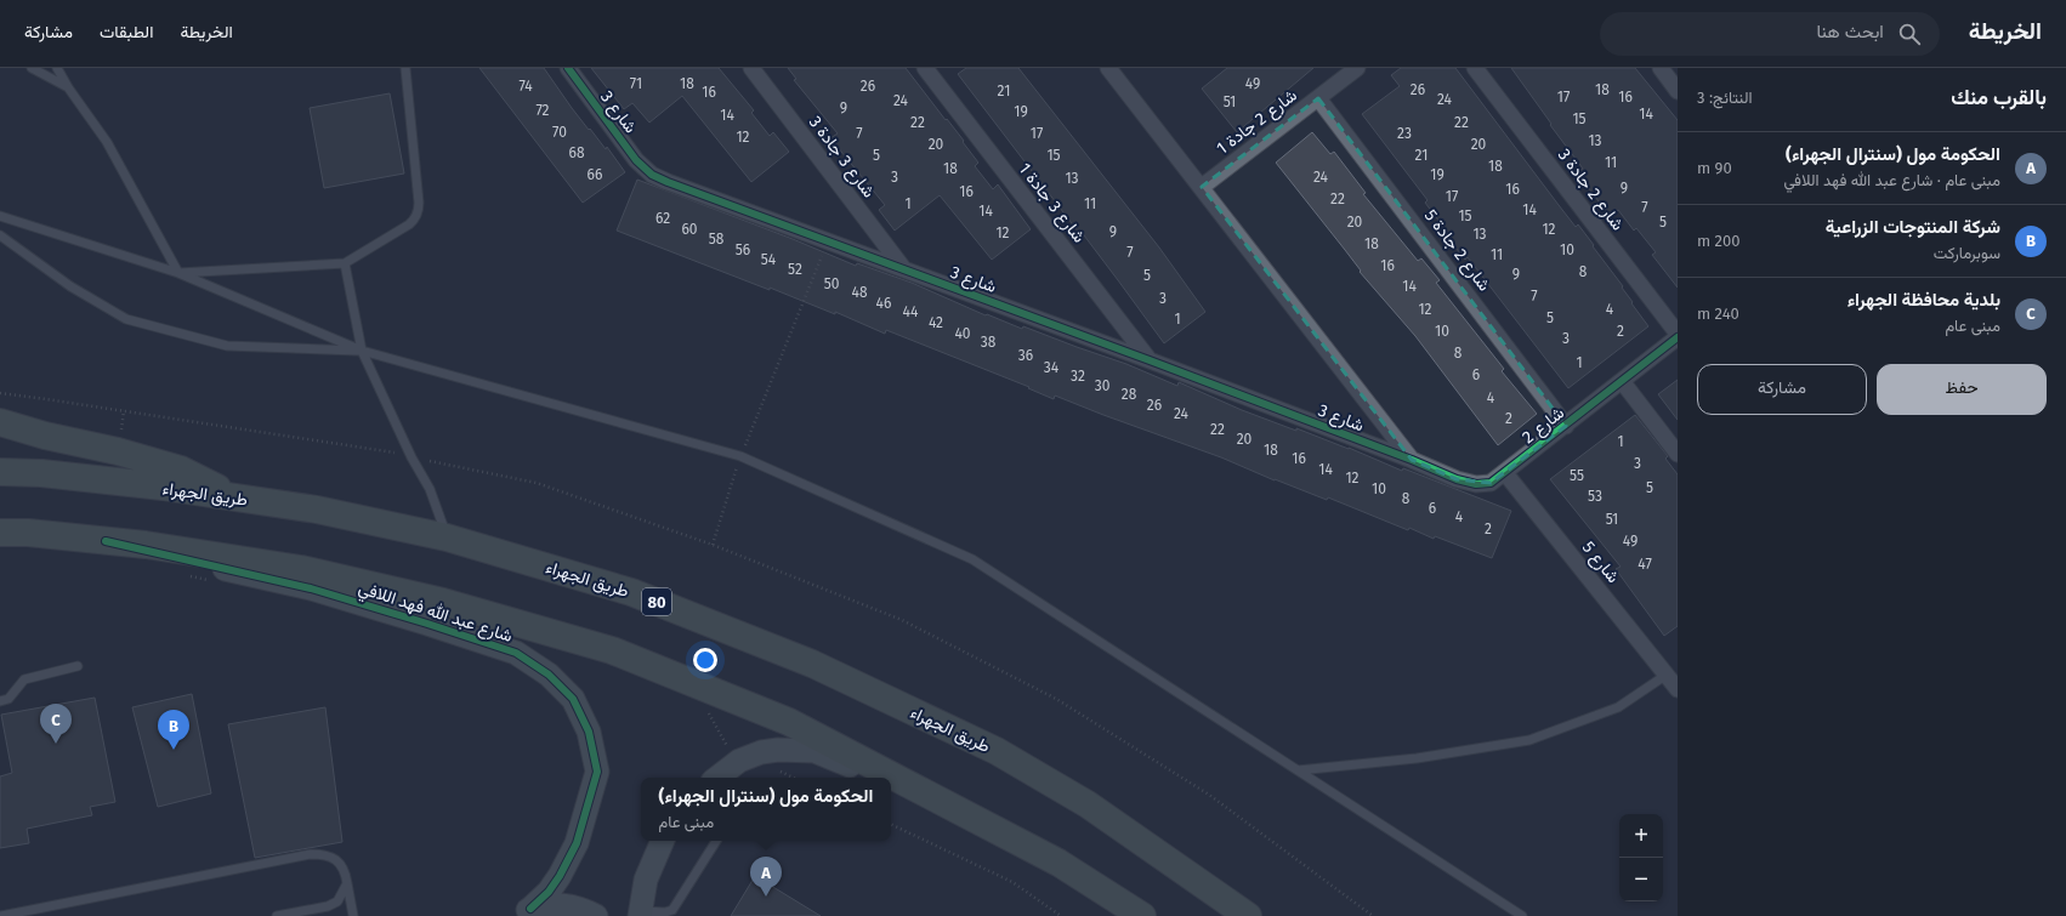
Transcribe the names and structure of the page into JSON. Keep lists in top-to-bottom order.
{
  "streets": {
    "highway": ["طريق الجهراء", "80"],
    "street": [
      "شارع 3",
      "شارع 2 جادة 1",
      "شارع 3 جادة 3",
      "شارع 2 جادة 3",
      "شارع 3 جادة 1",
      "شارع 2 جادة 5",
      "شارع 2",
      "شارع 5",
      "شارع عبد الله فهد اللافي"
    ]
  },
  "crossings": [
    ["شارع 3", "شارع 2 جادة 1"],
    ["شارع 3", "شارع 3 جادة 3"],
    ["شارع 3", "شارع 3 جادة 1"],
    ["شارع 3", "شارع 2"],
    ["شارع 2 جادة 1", "شارع 2 جادة 5"],
    ["شارع 2 جادة 5", "شارع 2"],
    ["شارع 2", "شارع 5"]
  ],
  "house_numbers": [
    "71",
    "18",
    "49",
    "74",
    "26",
    "26",
    "18",
    "21",
    "16",
    "17",
    "16",
    "24",
    "24",
    "51",
    "9",
    "72",
    "19",
    "14",
    "14",
    "15",
    "22",
    "22",
    "70",
    "7",
    "17",
    "23",
    "12",
    "13",
    "20",
    "20",
    "68",
    "5",
    "15",
    "21",
    "11",
    "18",
    "18",
    "66",
    "19",
    "3",
    "24",
    "13",
    "9",
    "16",
    "16",
    "17",
    "22",
    "1",
    "11",
    "7",
    "14",
    "14",
    "15",
    "62",
    "20",
    "5",
    "60",
    "12",
    "9",
    "12",
    "13",
    "58",
    "18",
    "56",
    "10",
    "7",
    "11",
    "54",
    "16",
    "52",
    "8",
    "9",
    "5",
    "50",
    "14",
    "48",
    "7",
    "3",
    "46",
    "12",
    "4",
    "44",
    "5",
    "1",
    "42",
    "10",
    "2",
    "40",
    "3",
    "38",
    "8",
    "36",
    "1",
    "34",
    "6",
    "32",
    "30",
    "28",
    "4",
    "26",
    "24",
    "2",
    "22",
    "20",
    "1",
    "18",
    "16",
    "3",
    "14",
    "55",
    "12",
    "5",
    "10",
    "53",
    "8",
    "6",
    "4",
    "51",
    "2",
    "49",
    "47"
  ],
  "page": {
    "header": "الخريطة",
    "search": "ابحث هنا",
    "nav": ["الخريطة", "الطبقات", "مشاركة"],
    "heading": ["بالقرب منك", "النتائج: 3"],
    "list": [
      {
        "mark": "A",
        "name": "الحكومة مول (سنترال الجهراء)",
        "note": "مبنى عام · شارع عبد الله فهد اللافي",
        "value": "90 m"
      },
      {
        "mark": "B",
        "name": "شركة المنتوجات الزراعية",
        "note": "سوبرماركت",
        "value": "200 m"
      },
      {
        "mark": "C",
        "name": "بلدية محافظة الجهراء",
        "note": "مبنى عام",
        "value": "240 m"
      }
    ],
    "buttons": ["حفظ", "مشاركة"],
    "pins": ["C", "B", "A"],
    "popup": ["الحكومة مول (سنترال الجهراء)", "مبنى عام"],
    "map_buttons": ["+", "−"]
  }
}
